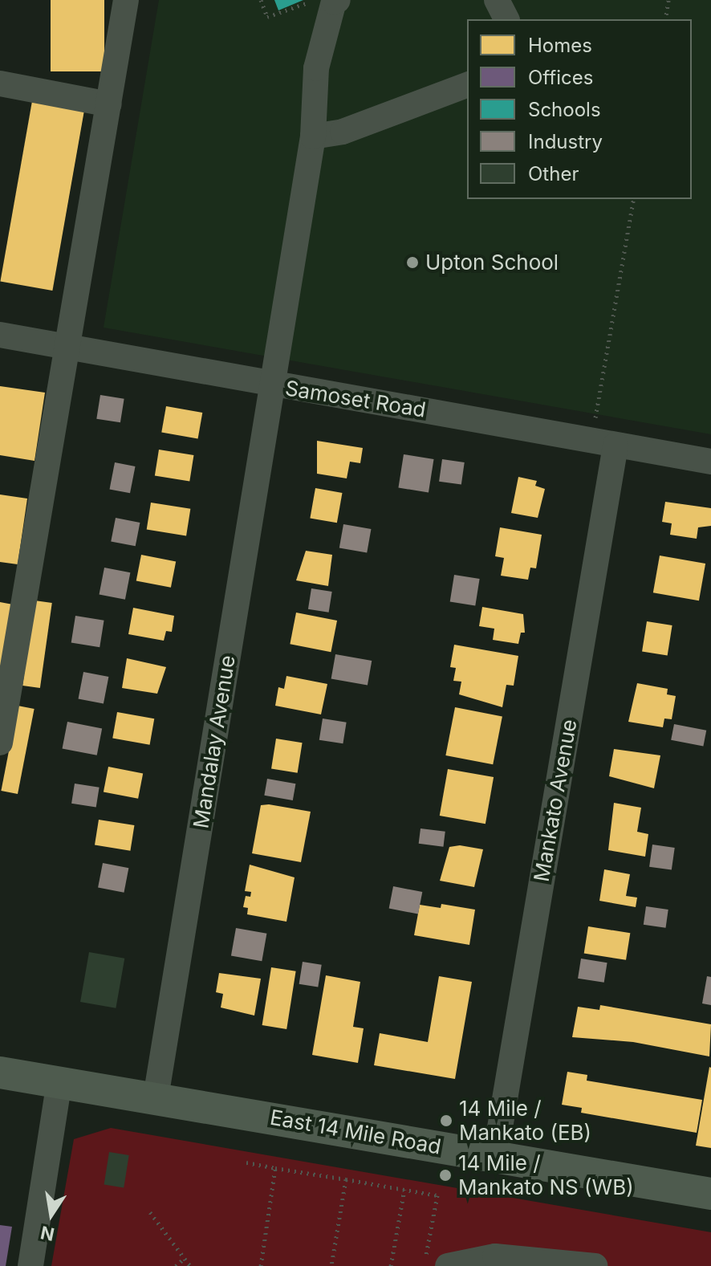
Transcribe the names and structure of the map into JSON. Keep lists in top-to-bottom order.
{
  "streets": {
    "main road": ["East 14 Mile Road"],
    "street": ["Samoset Road", "Mandalay Avenue", "Mankato Avenue"]
  },
  "crossings": [
    ["Samoset Road", "Mandalay Avenue"],
    ["Samoset Road", "Mankato Avenue"],
    ["Mandalay Avenue", "East 14 Mile Road"],
    ["Mankato Avenue", "East 14 Mile Road"]
  ],
  "places": ["Upton School", "14 Mile / Mankato (EB)", "14 Mile / Mankato NS (WB)"],
  "legend": [
    "Homes",
    "Offices",
    "Schools",
    "Industry",
    "Other"
  ],
  "north": "bottom"
}
